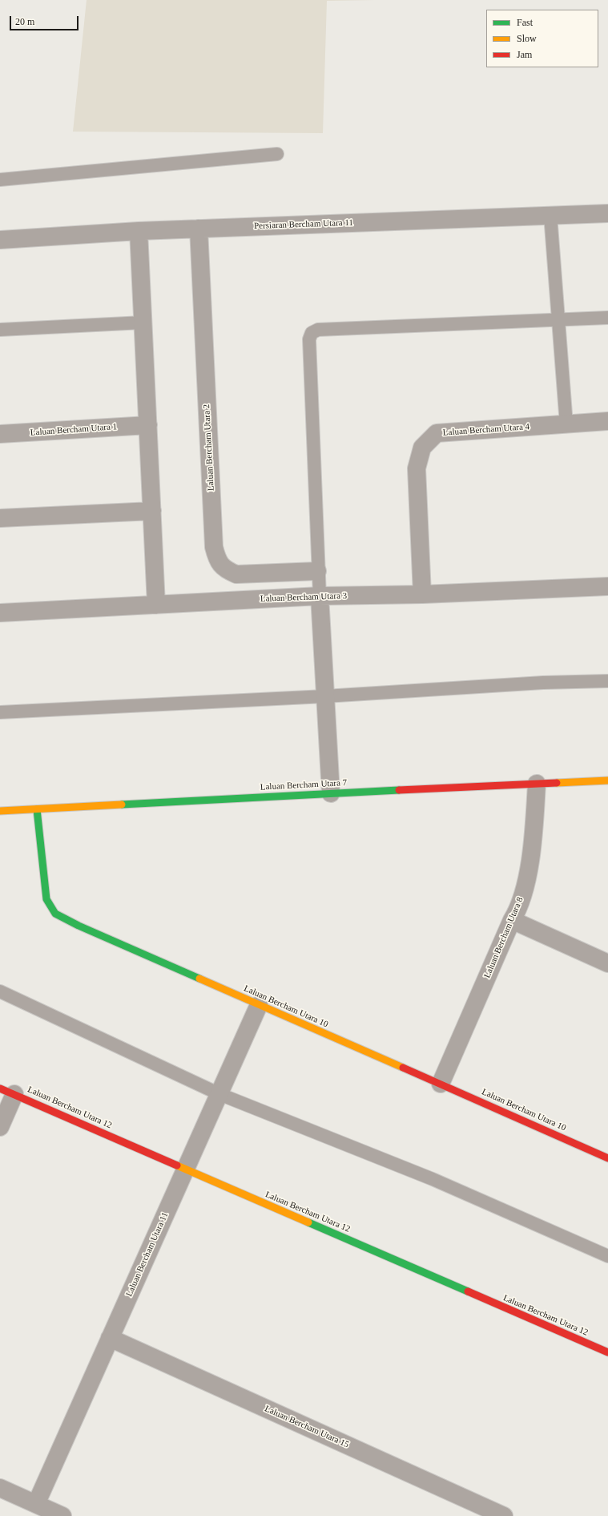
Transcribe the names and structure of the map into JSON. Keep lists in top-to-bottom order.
{
  "streets": {
    "street": [
      "Persiaran Bercham Utara 11",
      "Laluan Bercham Utara 1",
      "Laluan Bercham Utara 4",
      "Laluan Bercham Utara 2",
      "Laluan Bercham Utara 3",
      "Laluan Bercham Utara 7",
      "Laluan Bercham Utara 8",
      "Laluan Bercham Utara 10",
      "Laluan Bercham Utara 12",
      "Laluan Bercham Utara 11",
      "Laluan Bercham Utara 15"
    ]
  },
  "crossings": [
    ["Persiaran Bercham Utara 11", "Laluan Bercham Utara 2"],
    ["Laluan Bercham Utara 4", "Laluan Bercham Utara 3"],
    ["Laluan Bercham Utara 7", "Laluan Bercham Utara 8"],
    ["Laluan Bercham Utara 7", "Laluan Bercham Utara 10"],
    ["Laluan Bercham Utara 8", "Laluan Bercham Utara 10"],
    ["Laluan Bercham Utara 10", "Laluan Bercham Utara 11"],
    ["Laluan Bercham Utara 12", "Laluan Bercham Utara 11"],
    ["Laluan Bercham Utara 11", "Laluan Bercham Utara 15"]
  ],
  "legend": ["Fast", "Slow", "Jam"],
  "scale_bar": "20 m"
}
